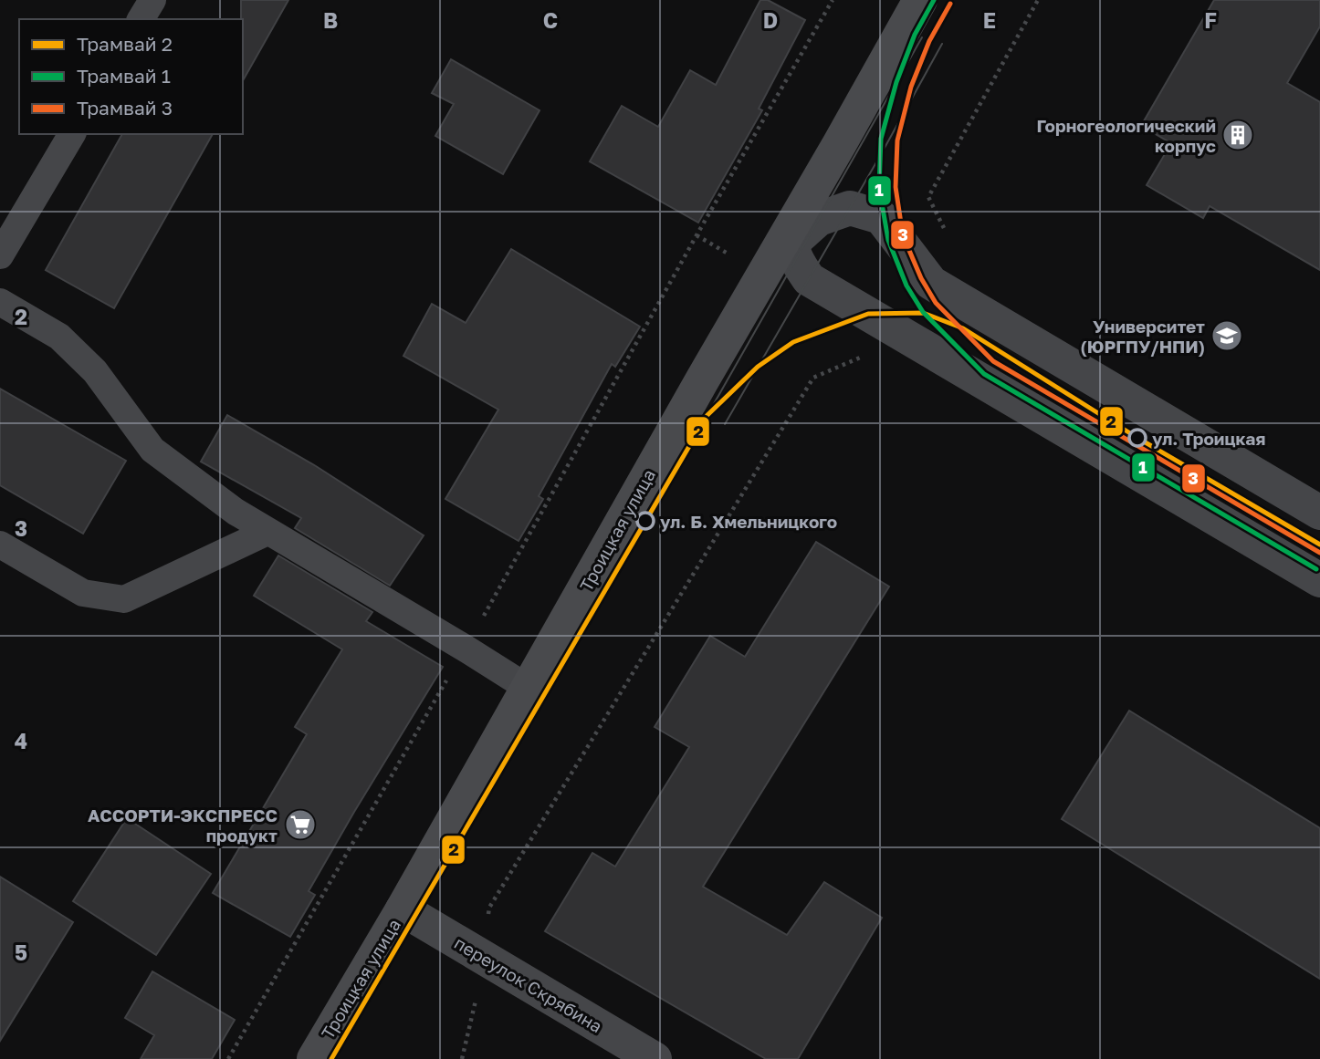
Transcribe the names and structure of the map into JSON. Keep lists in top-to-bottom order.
{
  "streets": {
    "street": ["Троицкая улица", "переулок Скрябина"]
  },
  "crossings": [
    ["Троицкая улица", "переулок Скрябина"]
  ],
  "places": {
    "building": ["Горногеологический корпус"],
    "school or university": ["Университет (ЮРГПУ/НПИ)"],
    "other": ["ул. Троицкая", "ул. Б. Хмельницкого"],
    "supermarket": ["АССОРТИ-ЭКСПРЕСС продукт"]
  },
  "lines": ["tram line 1", "tram line 3", "tram line 2"],
  "legend": ["Трамвай 2", "Трамвай 1", "Трамвай 3"],
  "grid": {
    "columns": [
      "B",
      "C",
      "D",
      "E",
      "F"
    ],
    "rows": [
      "2",
      "3",
      "4",
      "5"
    ]
  }
}
